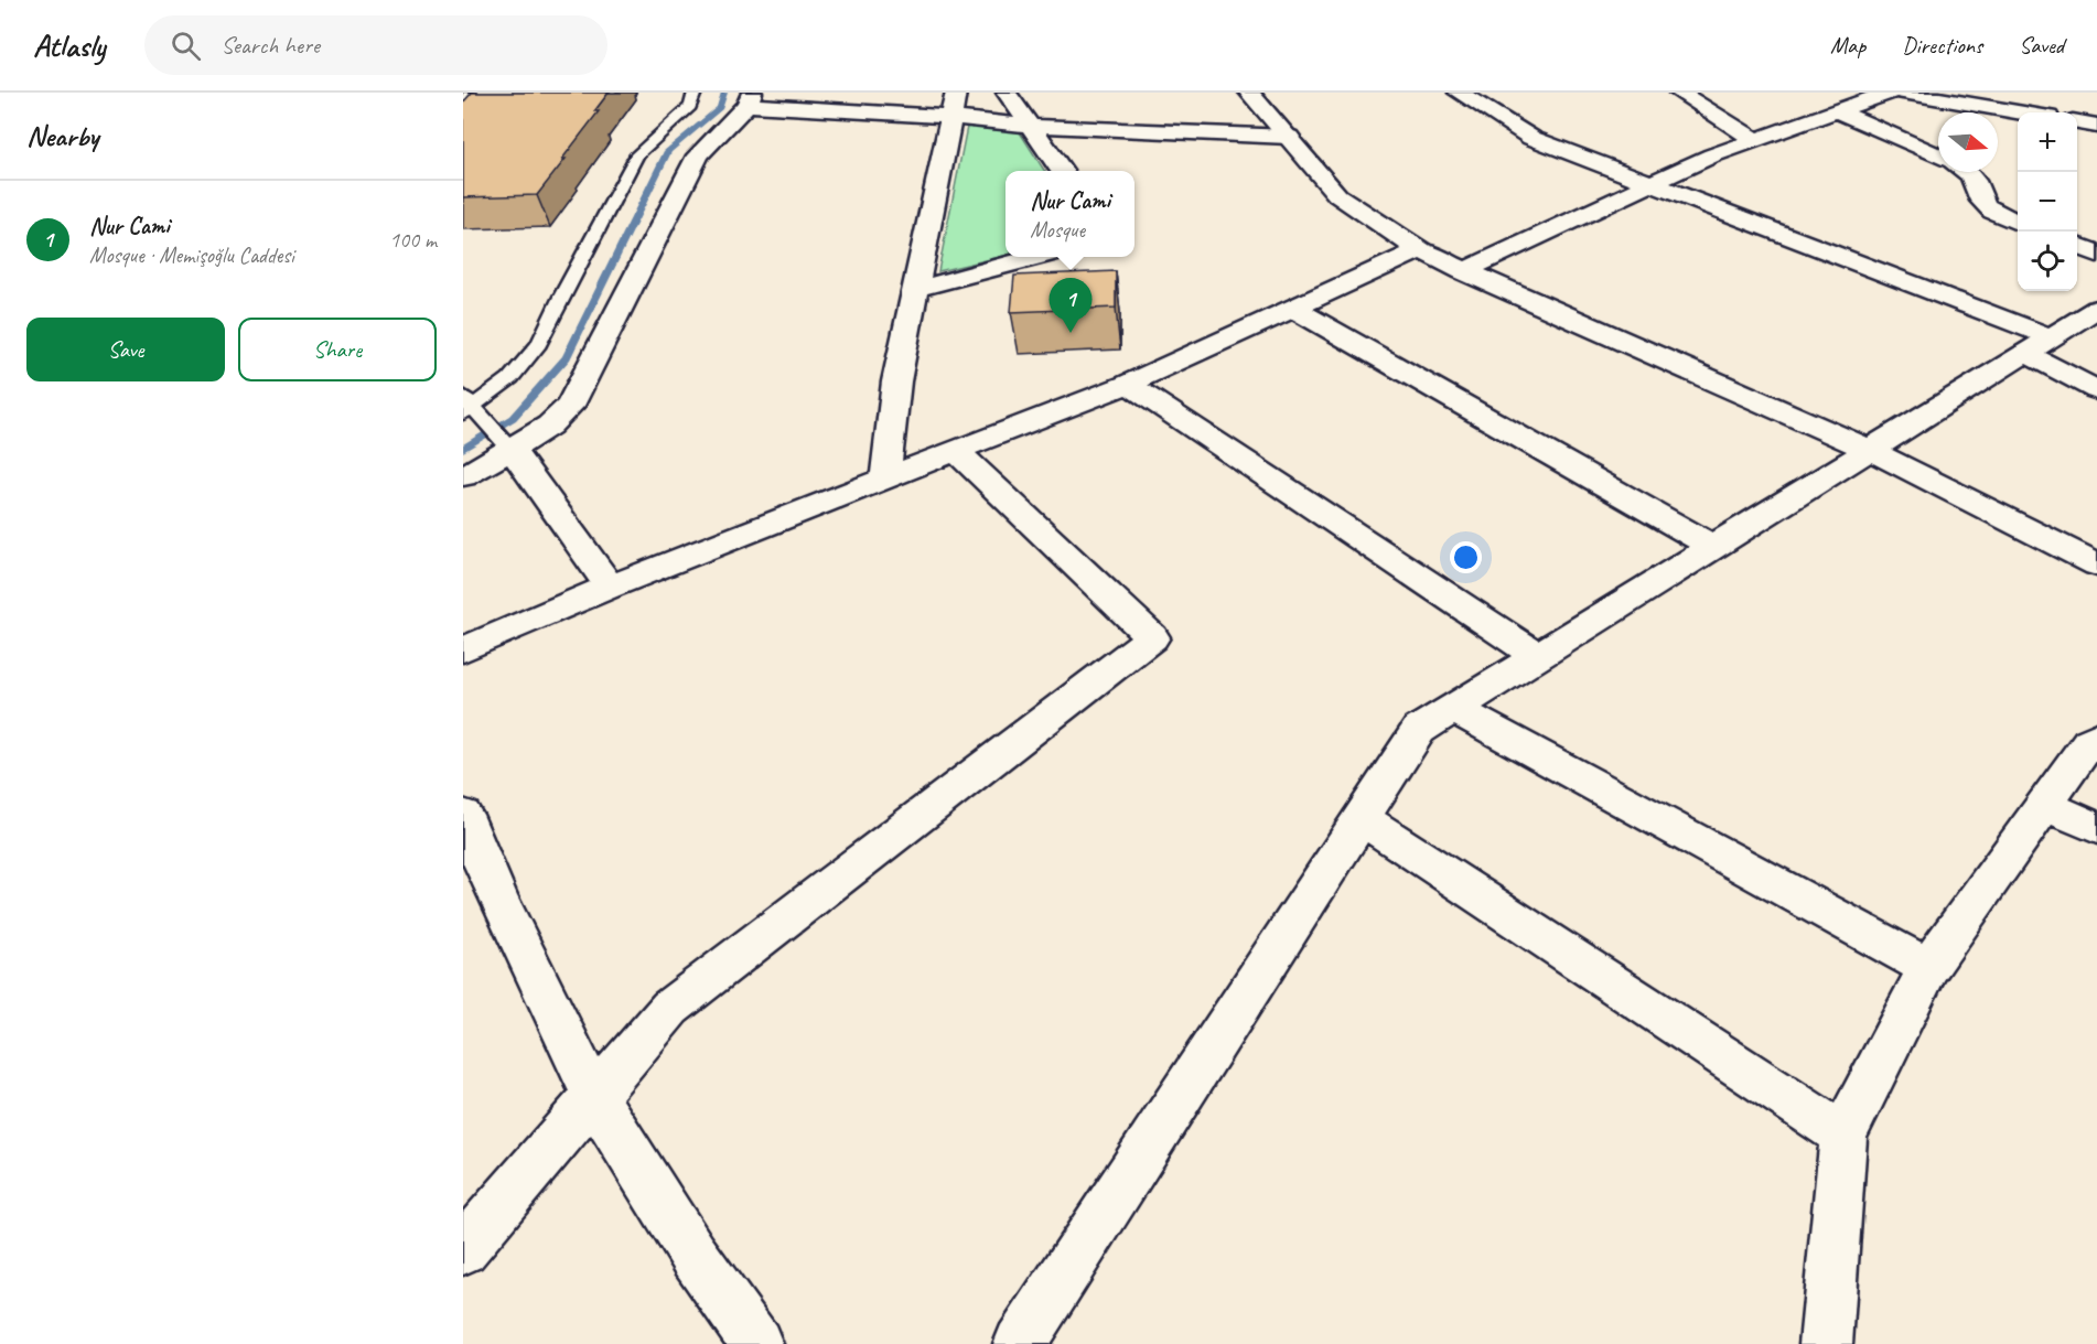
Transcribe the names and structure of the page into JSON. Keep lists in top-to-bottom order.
{
  "north": "right",
  "page": {
    "header": "Atlasly",
    "search": "Search here",
    "nav": ["Map", "Directions", "Saved"],
    "heading": "Nearby",
    "map_buttons": ["+", "−"],
    "popup": ["Nur Cami", "Mosque"],
    "list": [
      {
        "mark": "1",
        "name": "Nur Cami",
        "note": "Mosque · Memişoğlu Caddesi",
        "value": "100 m"
      }
    ],
    "pins": "1",
    "buttons": ["Save", "Share"]
  }
}
